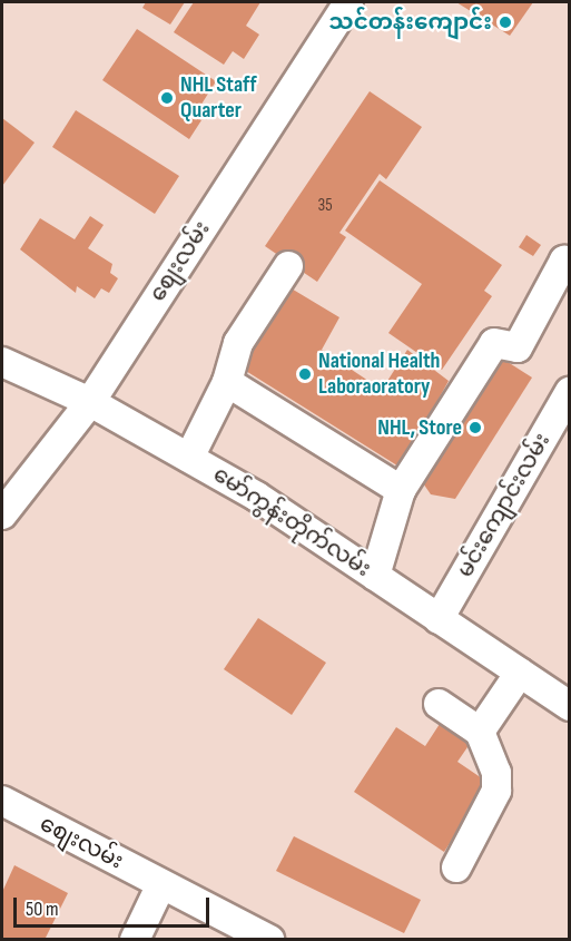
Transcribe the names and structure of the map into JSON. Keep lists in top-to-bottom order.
{
  "streets": {
    "street": ["စျေးလမ်း", "မင်းကျောင်းလမ်း", "မော်ကွန်းတိုက်လမ်း"]
  },
  "crossings": [
    ["စျေးလမ်း", "မော်ကွန်းတိုက်လမ်း"],
    ["မင်းကျောင်းလမ်း", "မော်ကွန်းတိုက်လမ်း"]
  ],
  "places": [
    "သင်တန်းကျောင်း",
    "NHL Staff Quarter",
    "National Health Laboraoratory",
    "NHL, Store"
  ],
  "house_numbers": ["35"],
  "scale_bar": "50 m"
}
